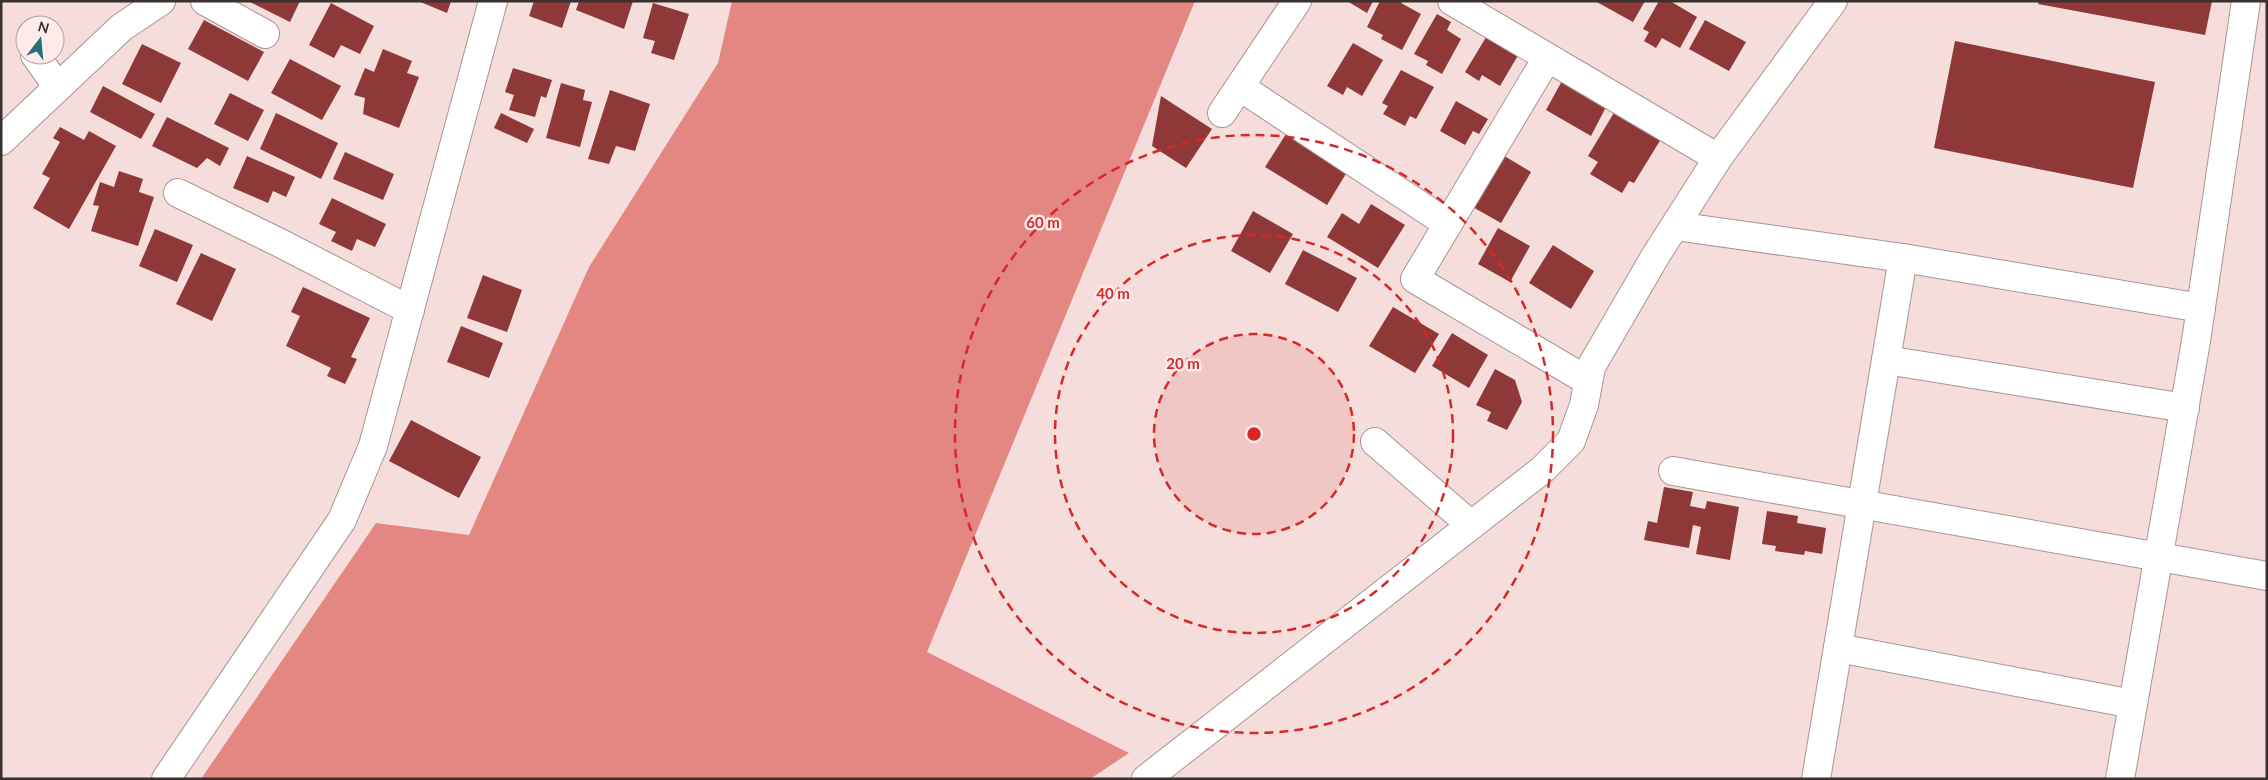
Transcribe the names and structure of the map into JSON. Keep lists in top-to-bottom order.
{
  "north": "top",
  "rings": ["60 m", "40 m", "20 m"]
}
